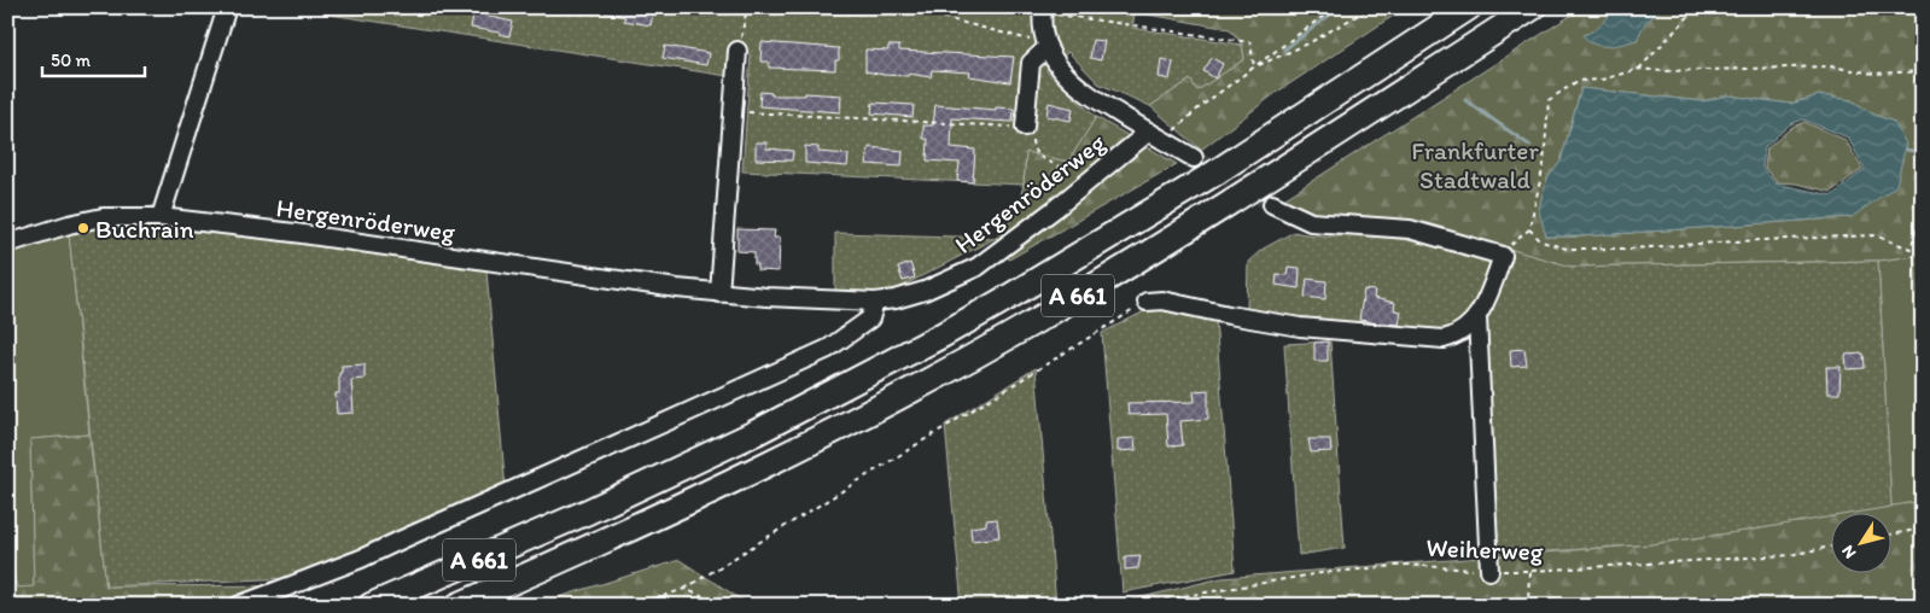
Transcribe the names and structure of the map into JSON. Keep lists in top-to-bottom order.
{
  "streets": {
    "highway": ["A 661"],
    "street": ["Hergenröderweg"],
    "path": ["Weiherweg"]
  },
  "parks": ["Frankfurter Stadtwald"],
  "places": ["Buchrain"],
  "scale_bar": "50 m",
  "north": "bottom left"
}
